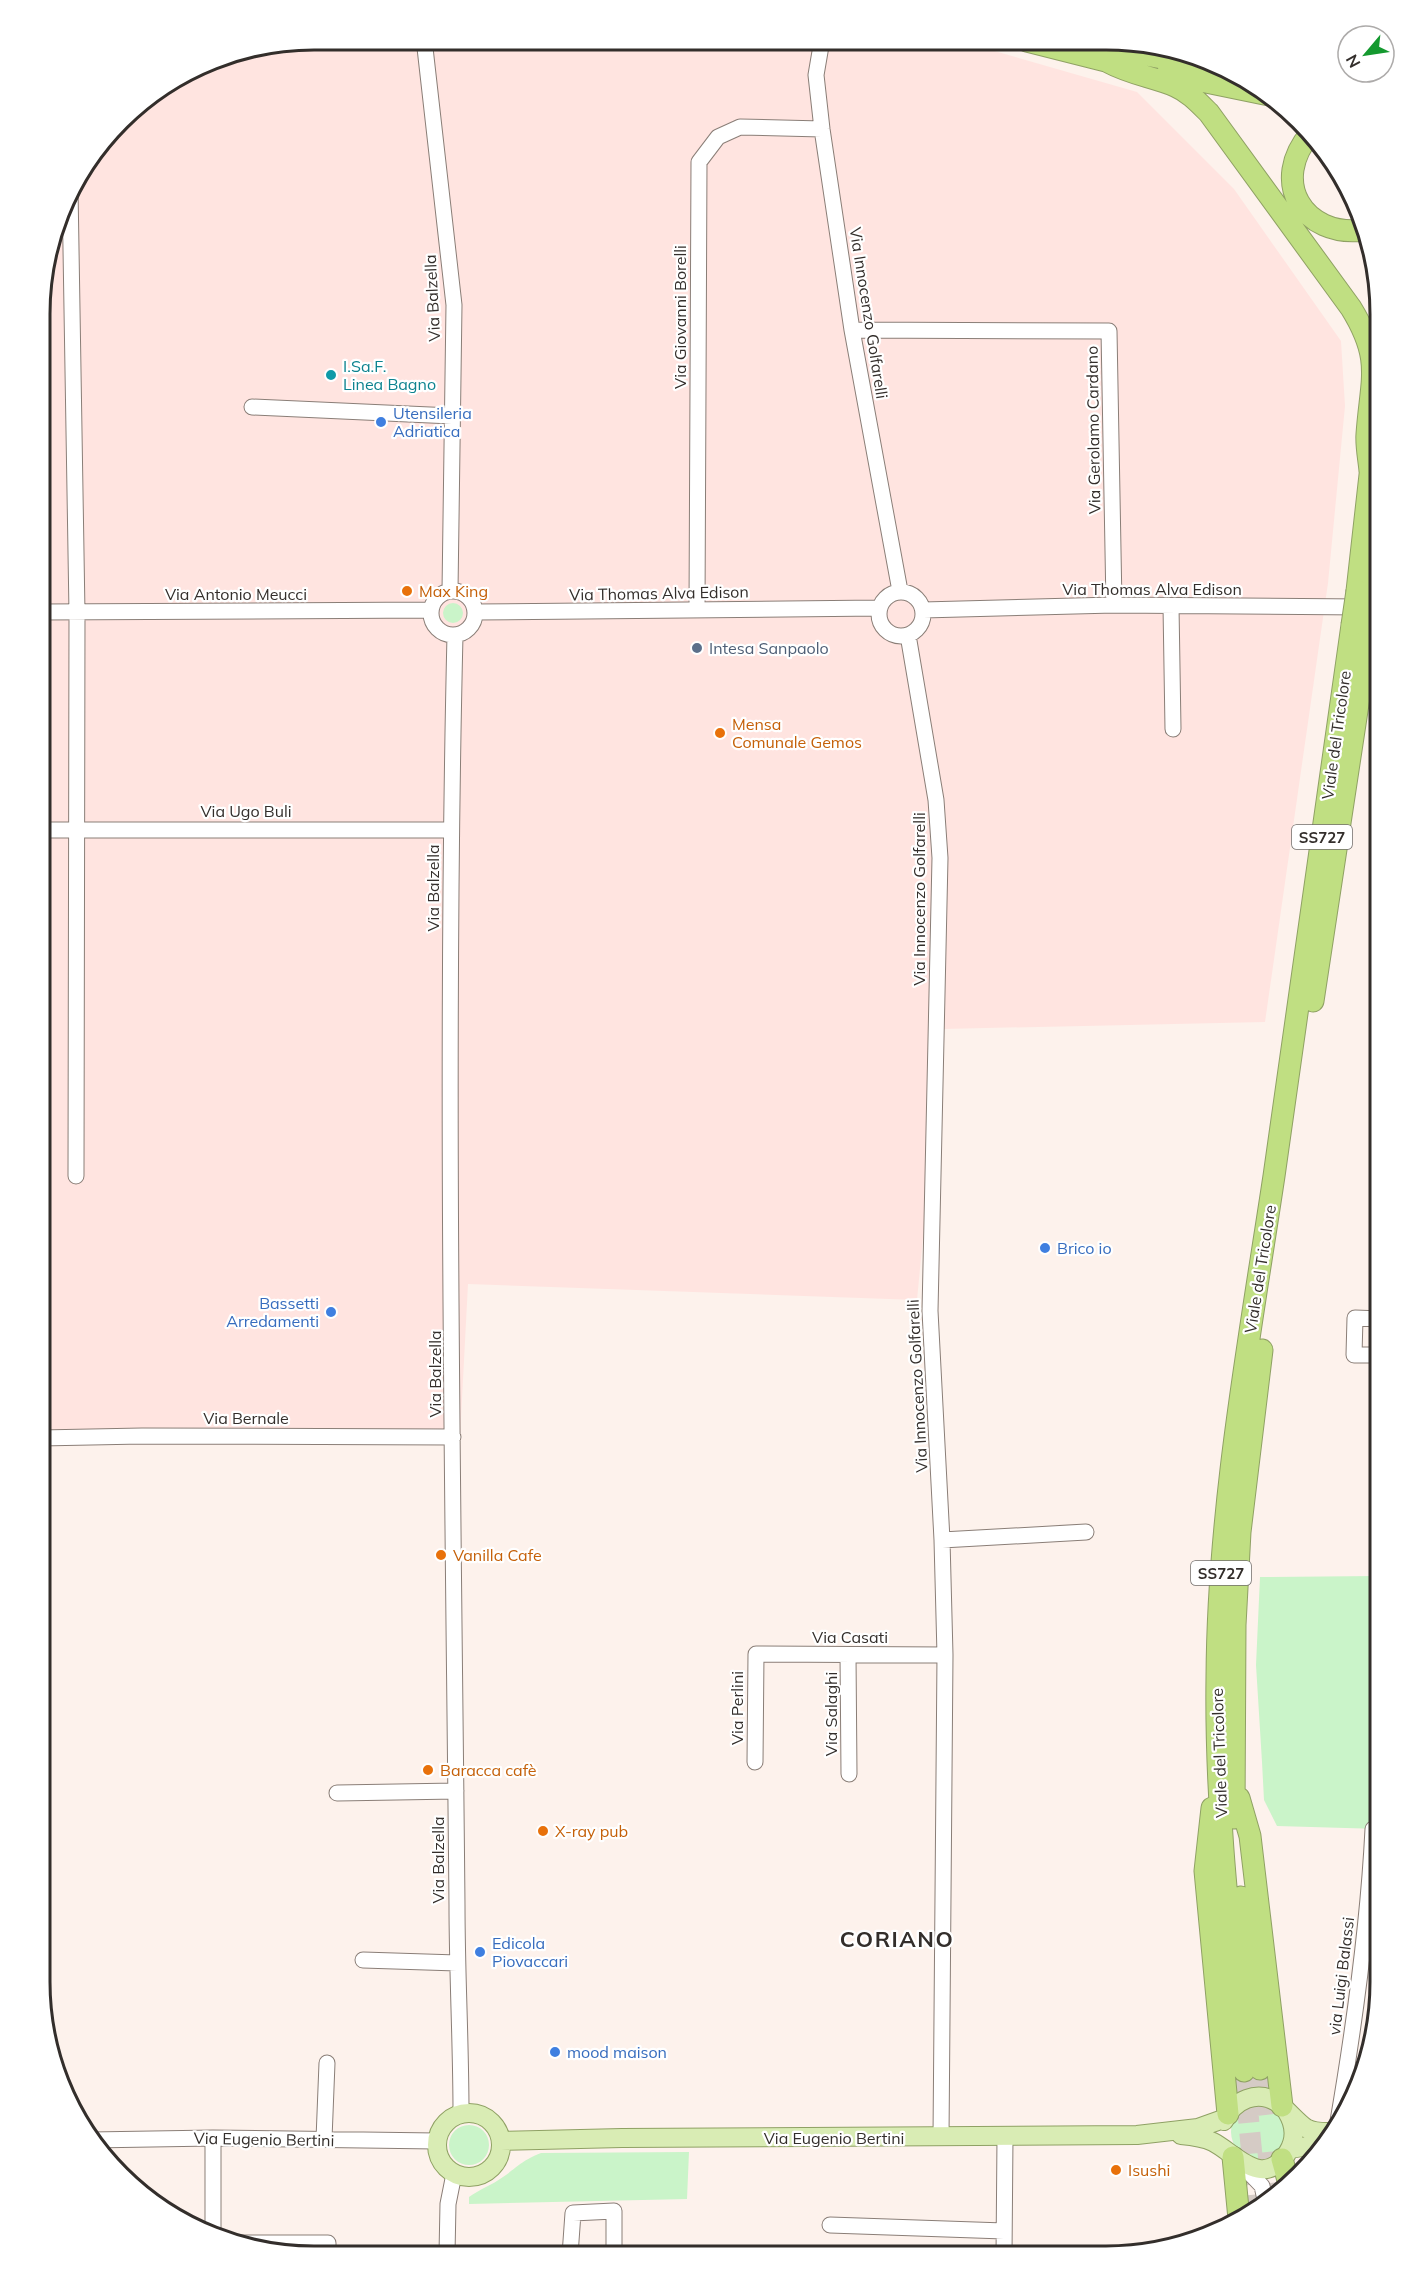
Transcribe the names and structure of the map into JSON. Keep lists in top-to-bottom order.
{
  "streets": {
    "highway": ["Viale del Tricolore", "SS727"],
    "main road": ["Via Eugenio Bertini"],
    "street": [
      "Via Balzella",
      "Via Innocenzo Golfarelli",
      "Via Giovanni Borelli",
      "Via Gerolamo Cardano",
      "Via Thomas Alva Edison",
      "Via Antonio Meucci",
      "Via Ugo Buli",
      "Via Bernale",
      "Via Casati",
      "Via Perlini",
      "Via Salaghi",
      "via Luigi Balassi"
    ]
  },
  "crossings": [
    ["Via Balzella", "Via Thomas Alva Edison"],
    ["Via Balzella", "Via Antonio Meucci"],
    ["Via Balzella", "Via Ugo Buli"],
    ["Via Balzella", "Via Bernale"],
    ["Via Balzella", "Via Eugenio Bertini"],
    ["Via Innocenzo Golfarelli", "Via Giovanni Borelli"],
    ["Via Innocenzo Golfarelli", "Via Gerolamo Cardano"],
    ["Via Innocenzo Golfarelli", "Via Thomas Alva Edison"],
    ["Via Innocenzo Golfarelli", "Via Casati"],
    ["Via Innocenzo Golfarelli", "Via Eugenio Bertini"],
    ["Via Giovanni Borelli", "Via Thomas Alva Edison"],
    ["Via Gerolamo Cardano", "Via Thomas Alva Edison"],
    ["Via Thomas Alva Edison", "Via Antonio Meucci"],
    ["Via Casati", "Via Perlini"],
    ["Via Casati", "Via Salaghi"]
  ],
  "districts": ["CORIANO"],
  "places": [
    "I.Sa.F. Linea Bagno",
    "Utensileria Adriatica",
    "Max King",
    "Intesa Sanpaolo",
    "Mensa Comunale Gemos",
    "Brico io",
    "Bassetti Arredamenti",
    "Vanilla Cafe",
    "Baracca cafè",
    "X-ray pub",
    "Edicola Piovaccari",
    "mood maison",
    "Isushi"
  ],
  "north": "bottom left"
}
